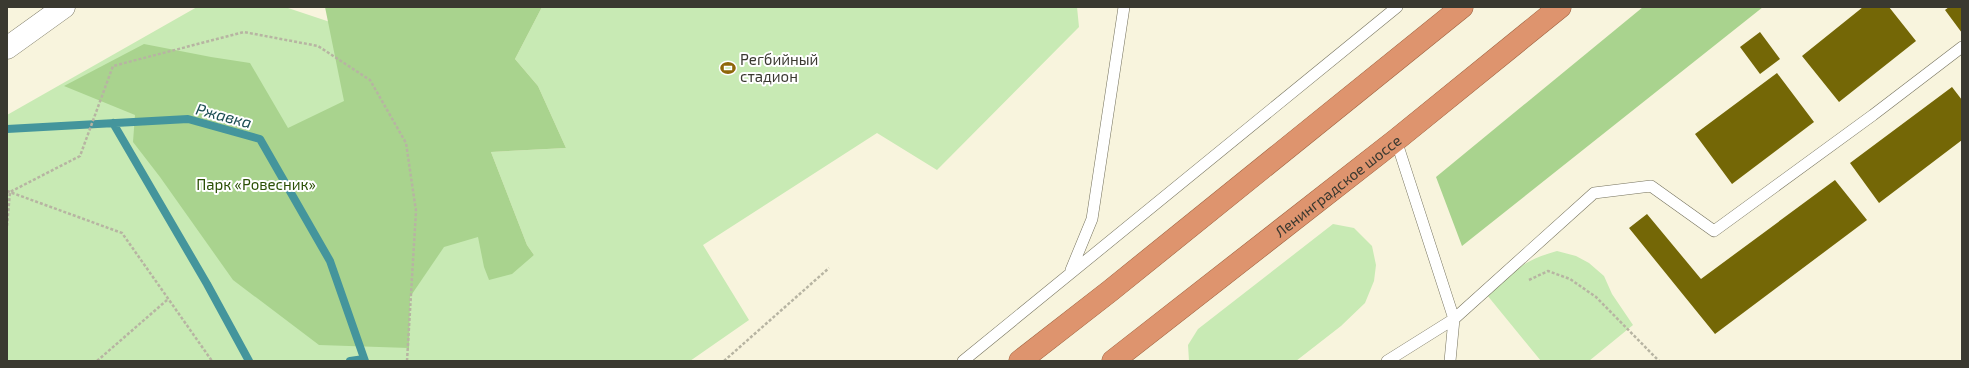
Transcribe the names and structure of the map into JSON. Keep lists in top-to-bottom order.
{
  "streets": {
    "highway": ["Ленинградское шоссе"]
  },
  "water": ["Ржавка"],
  "parks": ["Парк «Ровесник»"],
  "places": {
    "sports": ["Регбийный стадион"]
  }
}
